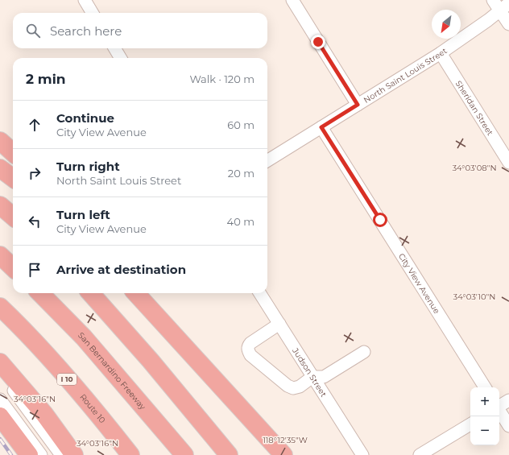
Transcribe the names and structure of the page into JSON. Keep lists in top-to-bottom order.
{
  "streets": {
    "highway": ["San Bernardino Freeway", "I 10", "Route 10"],
    "street": [
      "North Saint Louis Street",
      "Sheridan Street",
      "City View Avenue",
      "Judson Street"
    ]
  },
  "crossings": [
    ["North Saint Louis Street", "Sheridan Street"],
    ["North Saint Louis Street", "City View Avenue"]
  ],
  "north": "bottom left",
  "page": {
    "search": "Search here",
    "heading": ["2 min", "Walk · 120 m"],
    "list": [
      ["Continue", "City View Avenue", "60 m"],
      ["Turn right", "North Saint Louis Street", "20 m"],
      ["Turn left", "City View Avenue", "40 m"],
      "Arrive at destination"
    ],
    "map_buttons": ["+", "−"]
  },
  "coordinates": [
    "34°03'08\"N",
    "34°03'10\"N",
    "34°03'16\"N",
    "118°12'35\"W"
  ]
}
